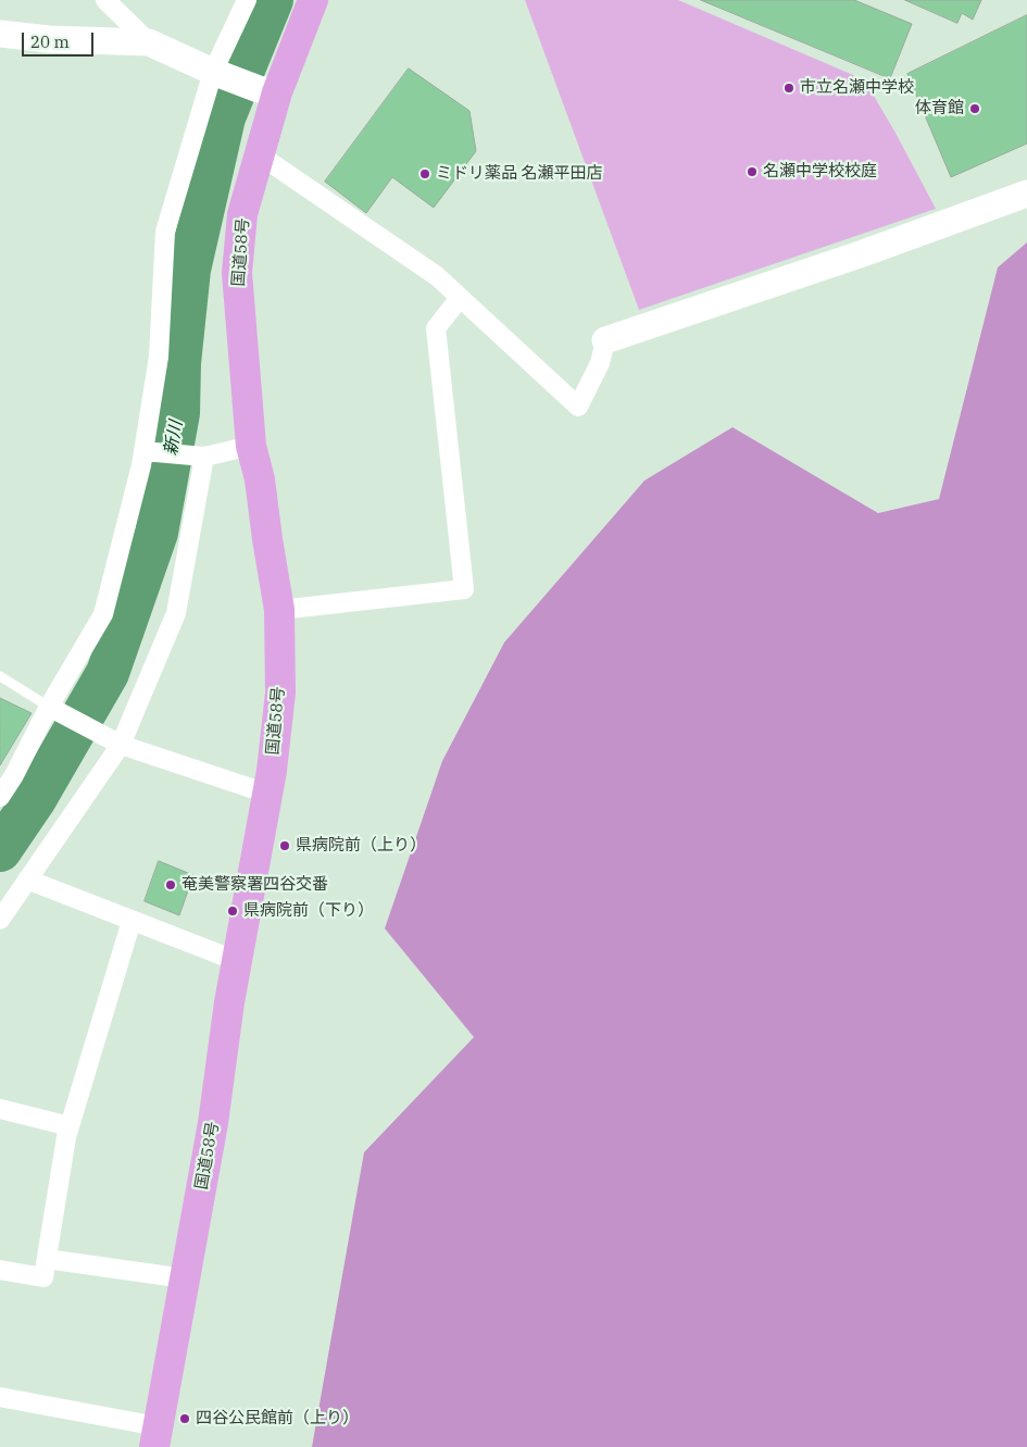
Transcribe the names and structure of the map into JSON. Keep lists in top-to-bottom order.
{
  "streets": {
    "highway": ["国道58号"]
  },
  "water": ["新川"],
  "places": [
    "市立名瀬中学校",
    "体育館",
    "名瀬中学校校庭",
    "ミドリ薬品 名瀬平田店",
    "県病院前（上り）",
    "奄美警察署四谷交番",
    "県病院前（下り）",
    "四谷公民館前（上り）"
  ],
  "scale_bar": "20 m"
}
